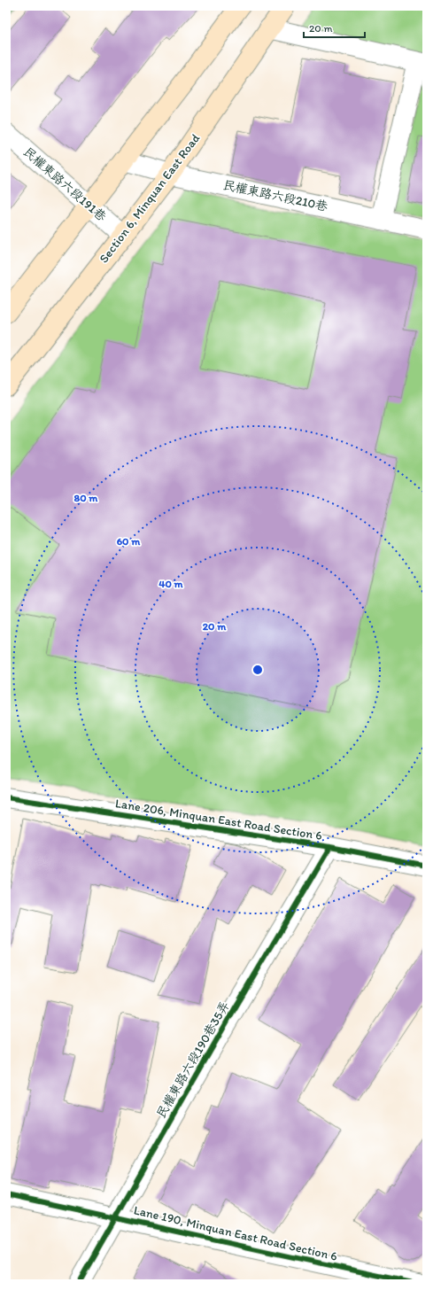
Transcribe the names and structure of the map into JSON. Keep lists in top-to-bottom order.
{
  "streets": {
    "main road": ["Section 6, Minquan East Road"],
    "street": [
      "民權東路六段191巷",
      "民權東路六段210巷",
      "Lane 206, Minquan East Road Section 6",
      "民權東路六段190巷35弄",
      "Lane 190, Minquan East Road Section 6"
    ]
  },
  "crossings": [
    ["民權東路六段191巷", "Section 6, Minquan East Road"],
    ["民權東路六段210巷", "Section 6, Minquan East Road"],
    ["Lane 206, Minquan East Road Section 6", "民權東路六段190巷35弄"],
    ["民權東路六段190巷35弄", "Lane 190, Minquan East Road Section 6"]
  ],
  "scale_bar": "20 m",
  "rings": [
    "80 m",
    "60 m",
    "40 m",
    "20 m"
  ]
}
